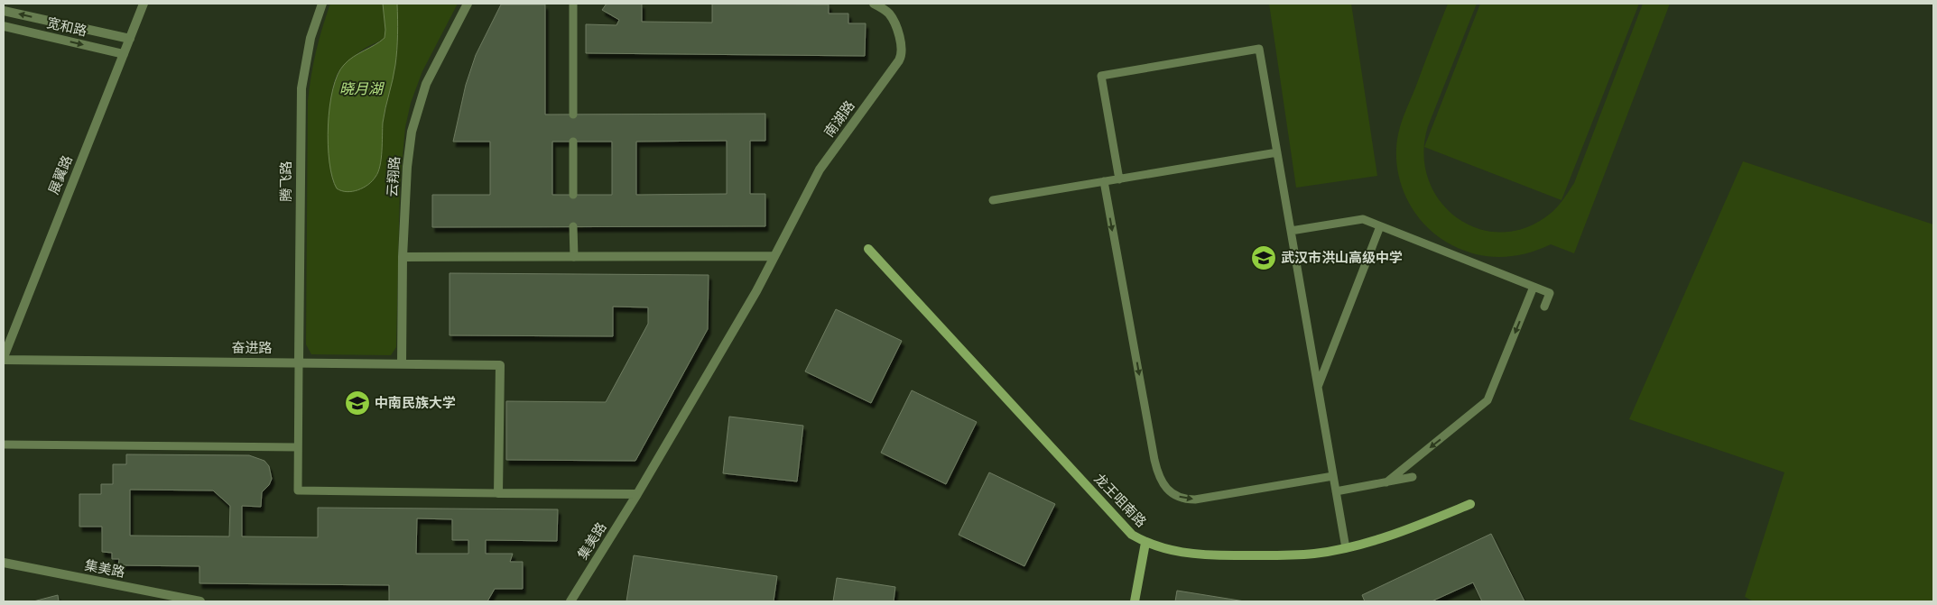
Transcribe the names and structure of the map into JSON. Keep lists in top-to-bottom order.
{
  "streets": {
    "street": [
      "宽和路",
      "南湖路",
      "展翼路",
      "云翔路",
      "腾飞路",
      "奋进路",
      "龙王咀南路",
      "集美路"
    ]
  },
  "crossings": [
    ["宽和路", "展翼路"],
    ["南湖路", "集美路"],
    ["展翼路", "奋进路"],
    ["云翔路", "奋进路"],
    ["腾飞路", "奋进路"]
  ],
  "water": ["晓月湖"],
  "places": {
    "school or university": ["武汉市洪山高级中学", "中南民族大学"]
  }
}
